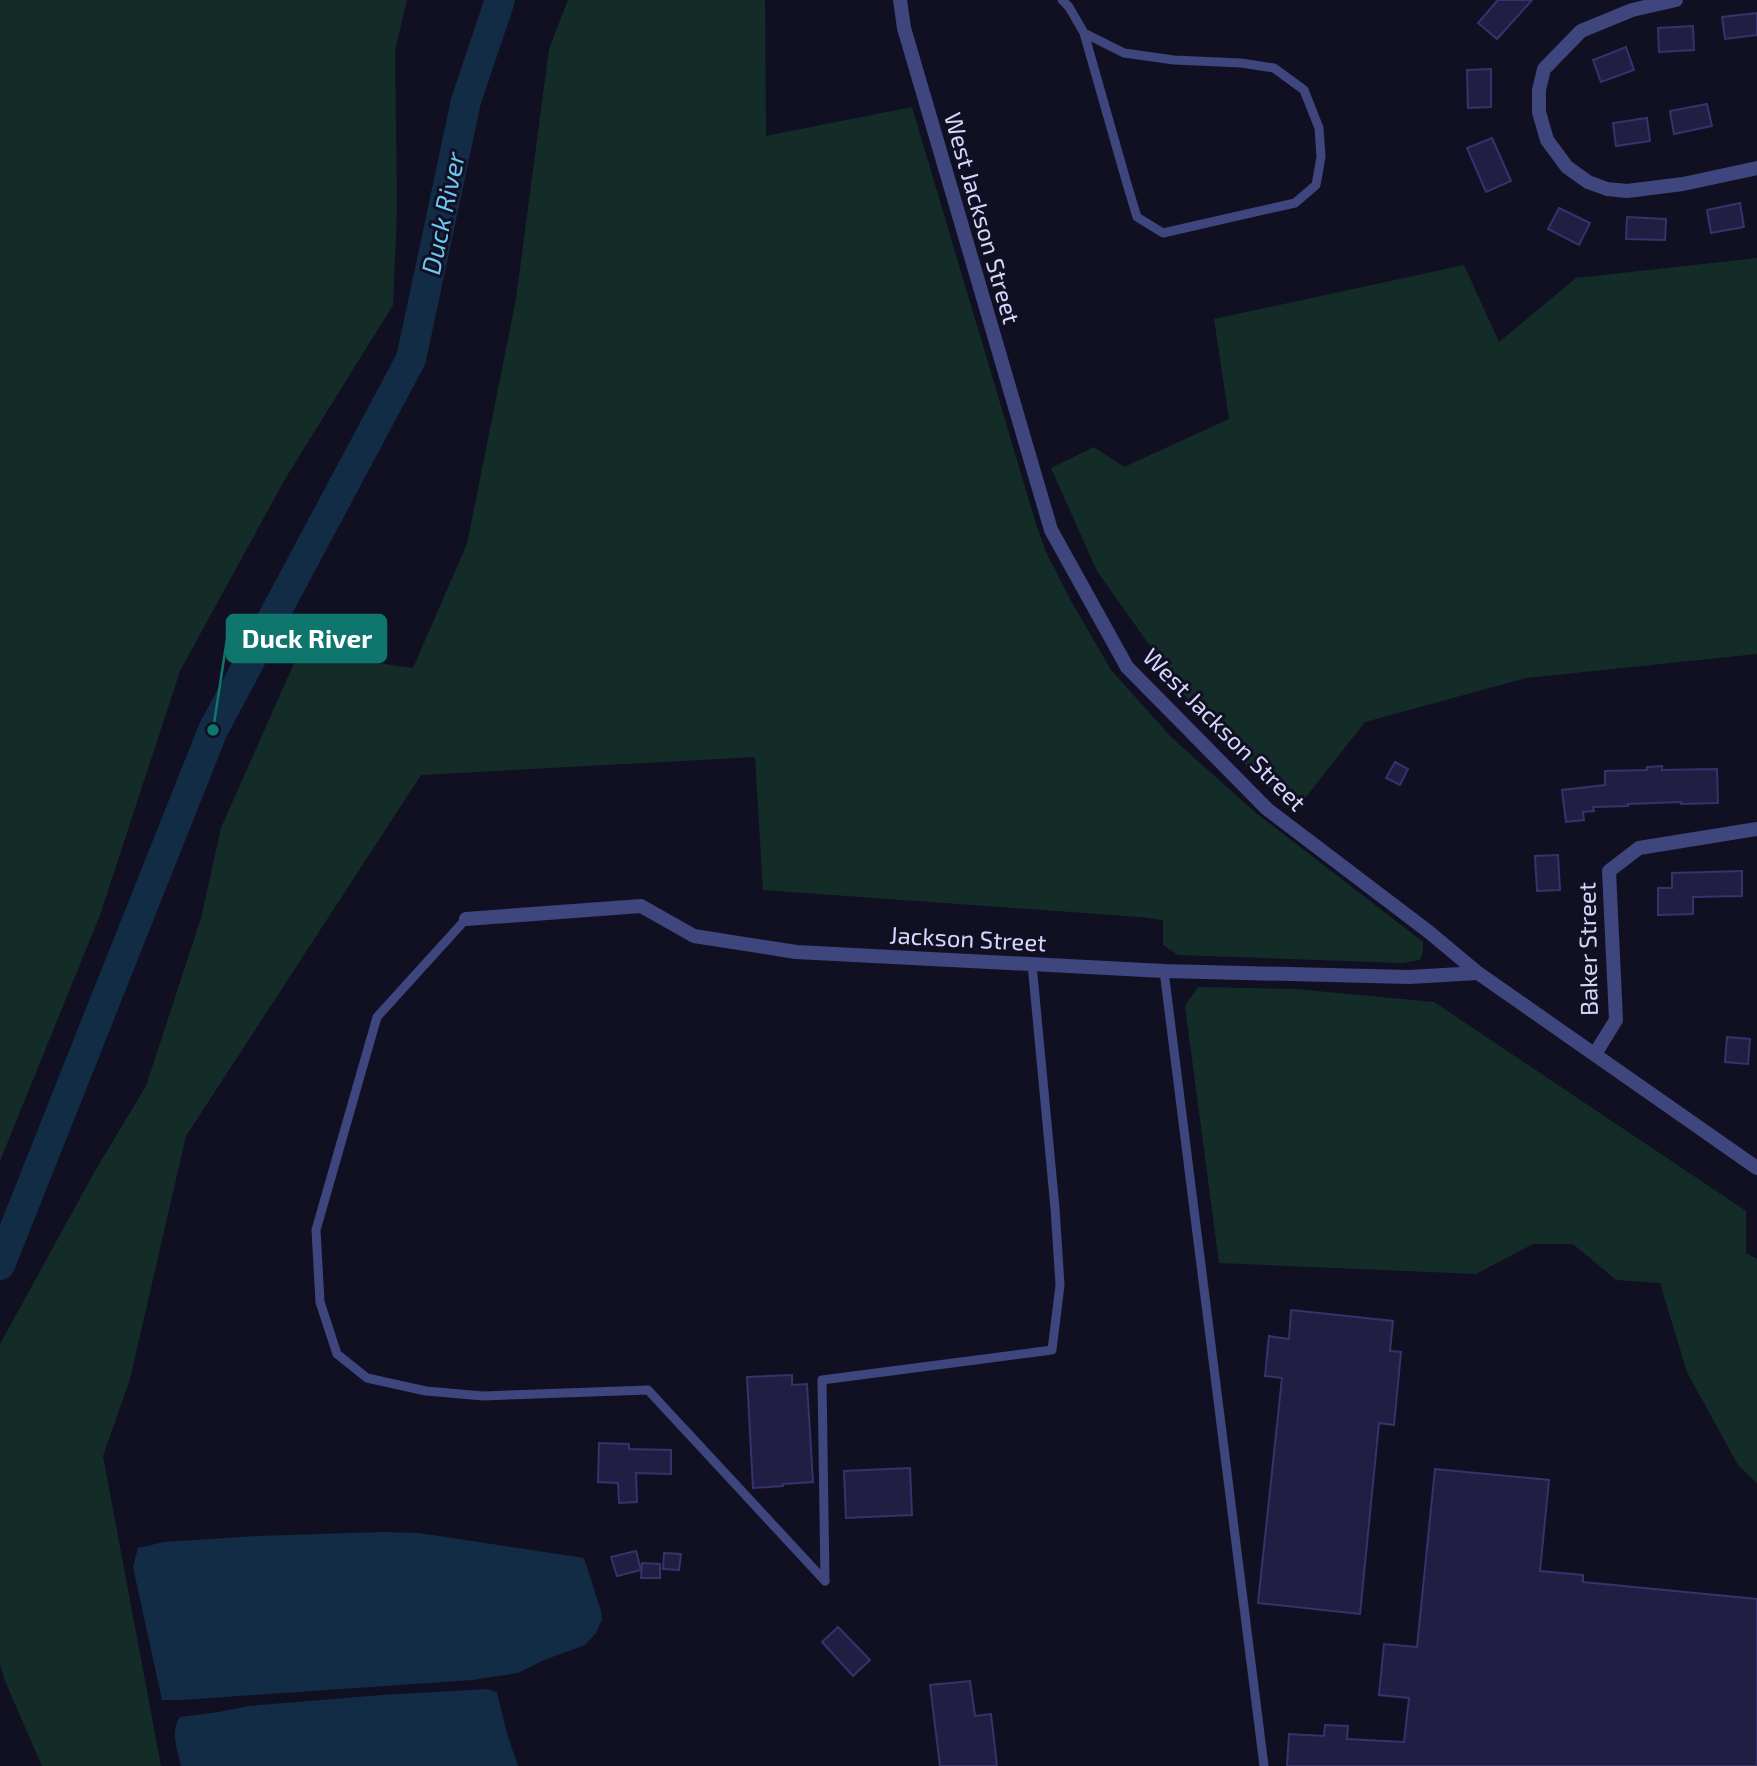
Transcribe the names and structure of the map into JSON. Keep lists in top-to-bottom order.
{
  "streets": {
    "street": ["West Jackson Street", "Jackson Street", "Baker Street"]
  },
  "crossings": [
    ["West Jackson Street", "Jackson Street"],
    ["West Jackson Street", "Baker Street"]
  ],
  "water": ["Duck River"],
  "places": ["Duck River"]
}
